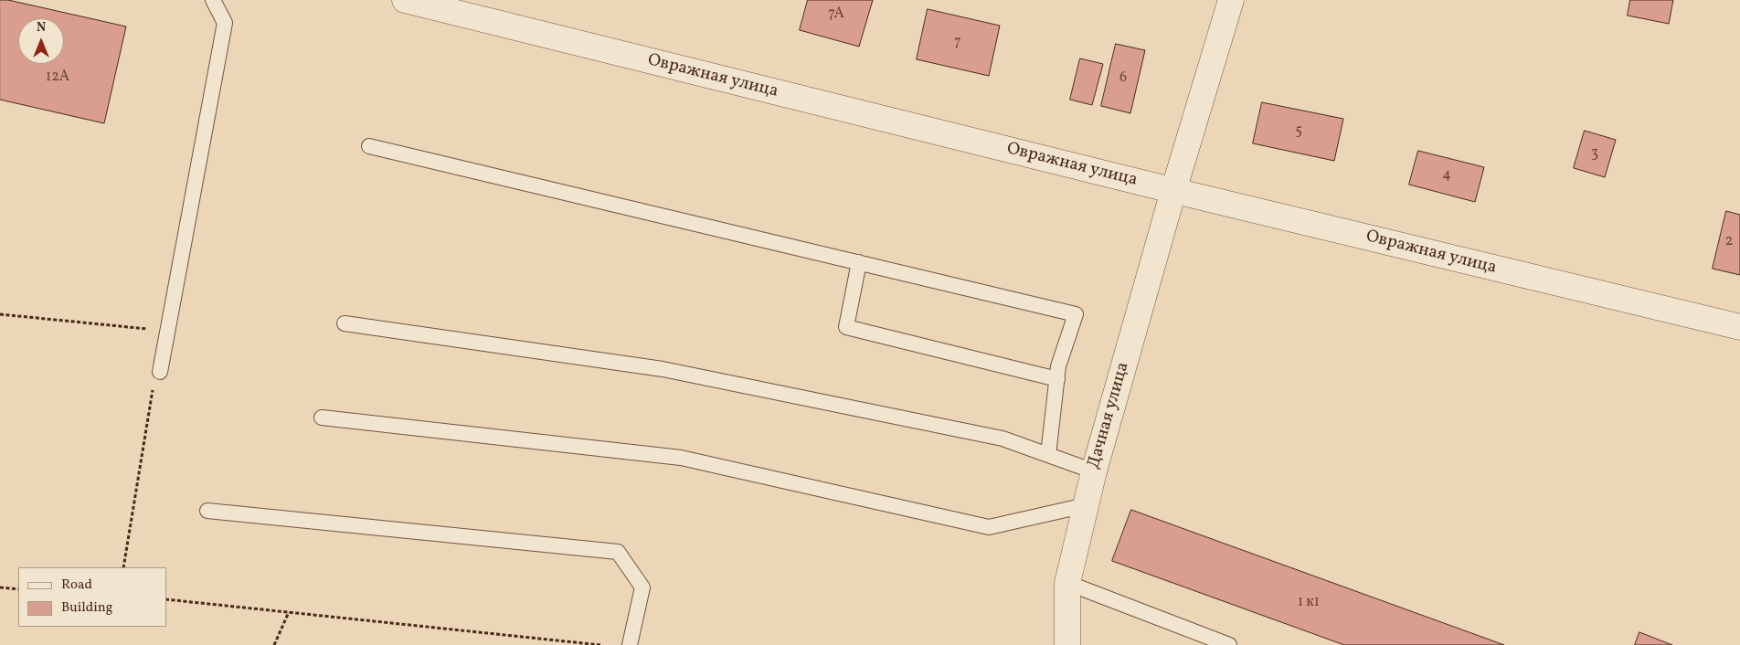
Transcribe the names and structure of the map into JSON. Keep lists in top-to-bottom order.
{
  "streets": {
    "street": ["Овражная улица", "Дачная улица"]
  },
  "crossings": [
    ["Овражная улица", "Дачная улица"]
  ],
  "house_numbers": [
    "7А",
    "7",
    "12А",
    "6",
    "5",
    "3",
    "4",
    "2",
    "1 к1"
  ],
  "legend": ["Road", "Building"],
  "north": "top"
}
